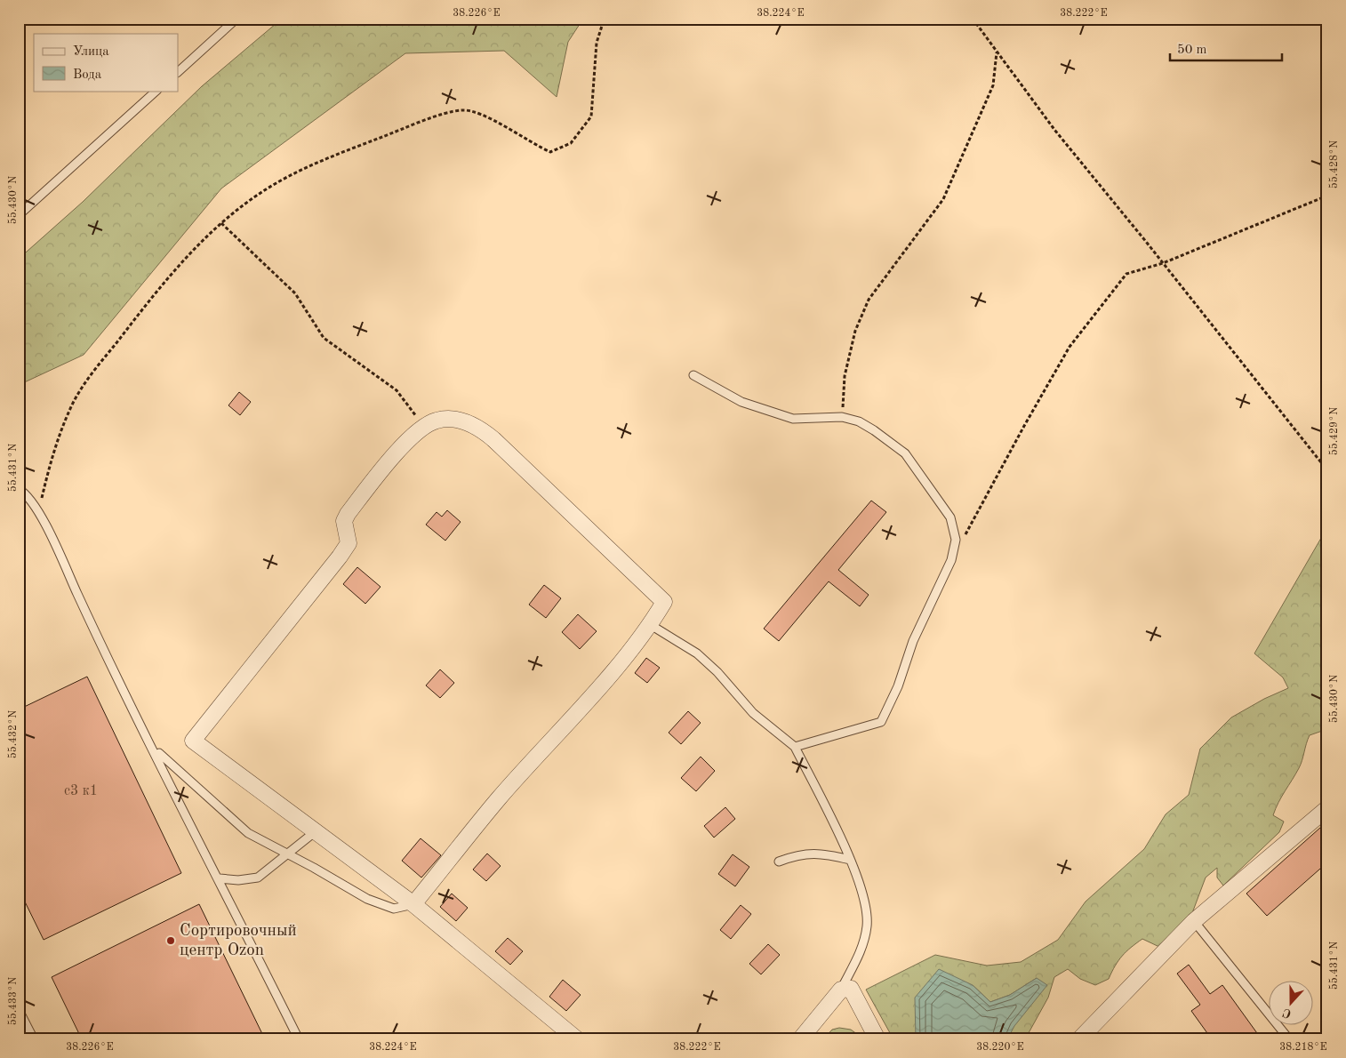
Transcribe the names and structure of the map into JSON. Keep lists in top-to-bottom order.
{
  "places": ["Сортировочный центр Ozon"],
  "house_numbers": ["с3 к1"],
  "legend": ["Улица", "Вода"],
  "scale_bar": "50 m",
  "north": "bottom",
  "coordinates": [
    "38.226°E",
    "38.224°E",
    "38.222°E",
    "55.428°N",
    "55.430°N",
    "55.429°N",
    "55.431°N",
    "55.432°N",
    "55.433°N",
    "38.220°E",
    "38.218°E"
  ]
}
